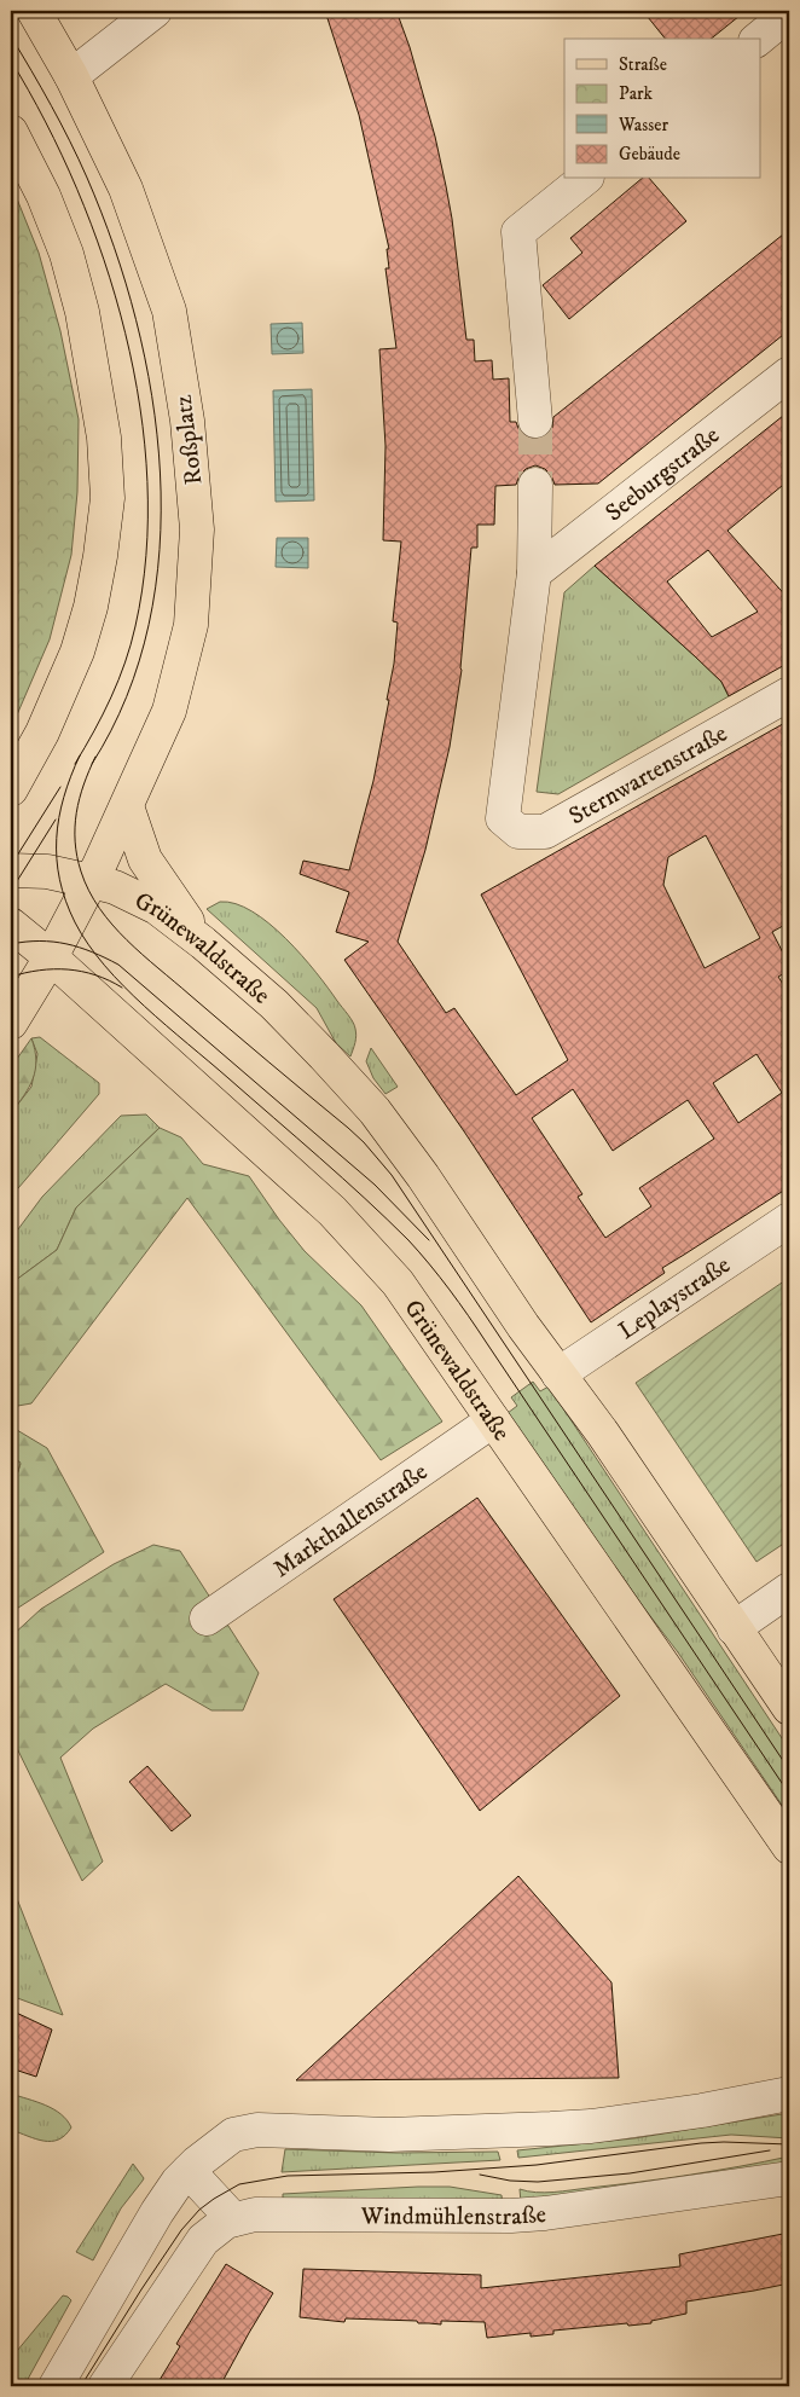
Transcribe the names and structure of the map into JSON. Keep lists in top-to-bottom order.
{
  "streets": {
    "main road": ["Roßplatz", "Grünewaldstraße"],
    "street": [
      "Seeburgstraße",
      "Sternwartenstraße",
      "Leplaystraße",
      "Markthallenstraße",
      "Windmühlenstraße"
    ]
  },
  "crossings": [
    ["Roßplatz", "Grünewaldstraße"],
    ["Seeburgstraße", "Sternwartenstraße"],
    ["Grünewaldstraße", "Leplaystraße"],
    ["Grünewaldstraße", "Markthallenstraße"]
  ],
  "legend": [
    "Straße",
    "Park",
    "Wasser",
    "Gebäude"
  ]
}
